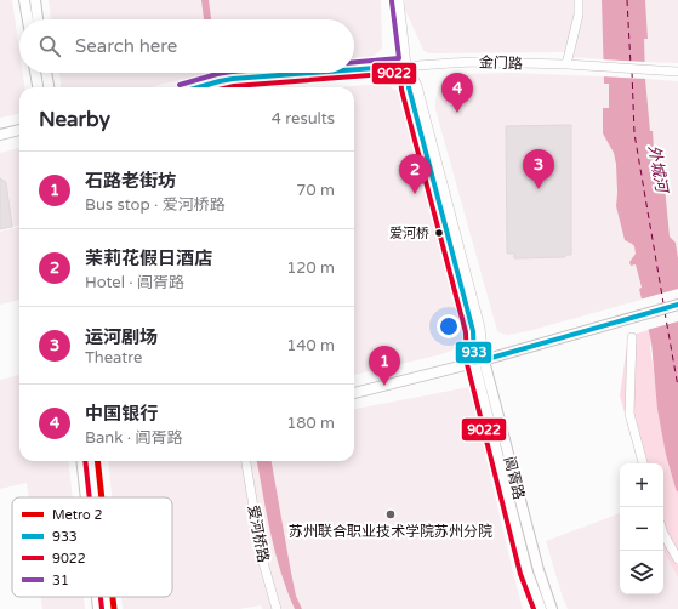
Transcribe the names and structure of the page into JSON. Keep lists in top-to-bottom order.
{
  "streets": {
    "main road": ["阊胥路"],
    "street": ["金门路", "爱河桥路"]
  },
  "crossings": [
    ["金门路", "阊胥路"]
  ],
  "water": ["外城河"],
  "places": ["爱河桥", "苏州联合职业技术学院苏州分院"],
  "lines": [
    "transit line 31",
    "transit line 933",
    "transit line 9022",
    "metro line 2"
  ],
  "legend": [
    "Metro 2",
    "933",
    "9022",
    "31"
  ],
  "page": {
    "search": "Search here",
    "pins": [
      "4",
      "3",
      "2",
      "1"
    ],
    "heading": ["Nearby", "4 results"],
    "list": [
      {
        "mark": "1",
        "name": "石路老街坊",
        "note": "Bus stop · 爱河桥路",
        "value": "70 m"
      },
      {
        "mark": "2",
        "name": "茉莉花假日酒店",
        "note": "Hotel · 阊胥路",
        "value": "120 m"
      },
      {
        "mark": "3",
        "name": "运河剧场",
        "note": "Theatre",
        "value": "140 m"
      },
      {
        "mark": "4",
        "name": "中国银行",
        "note": "Bank · 阊胥路",
        "value": "180 m"
      }
    ],
    "map_buttons": ["+", "−"]
  }
}
